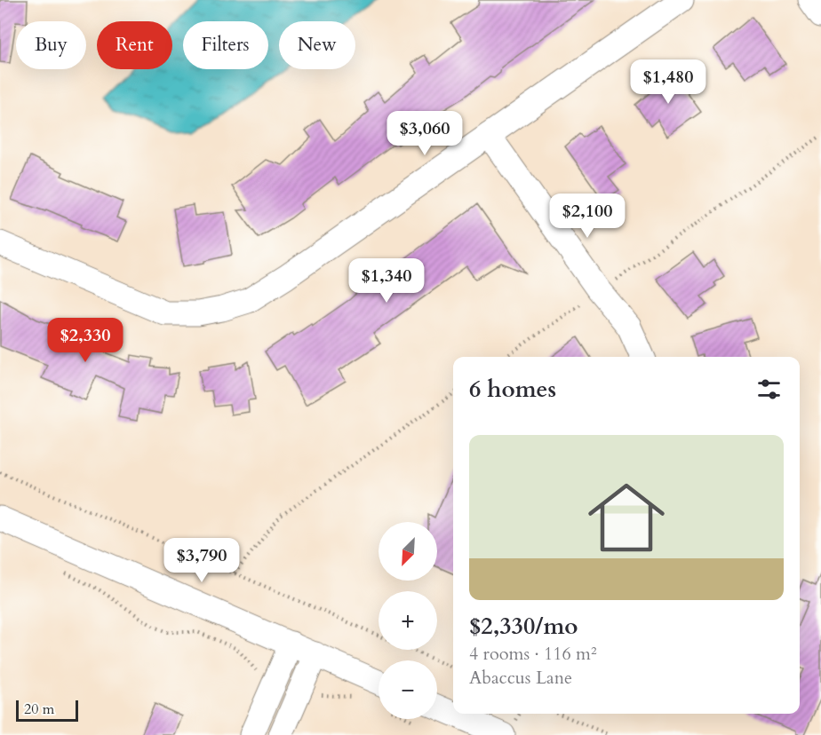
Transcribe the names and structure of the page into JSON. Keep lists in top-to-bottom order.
{
  "scale_bar": "20 m",
  "north": "bottom left",
  "page": {
    "chip": [
      "Buy",
      "Rent",
      "Filters",
      "New"
    ],
    "price": [
      "$1,480",
      "$3,060",
      "$2,100",
      "$1,340",
      "$2,330",
      "$3,790"
    ],
    "heading": "6 homes",
    "list": [
      {
        "name": "$2,330/mo",
        "note": "4 rooms · 116 m² · Abaccus Lane"
      }
    ],
    "map_buttons": ["+", "−"],
    "scale": "20 m"
  }
}
